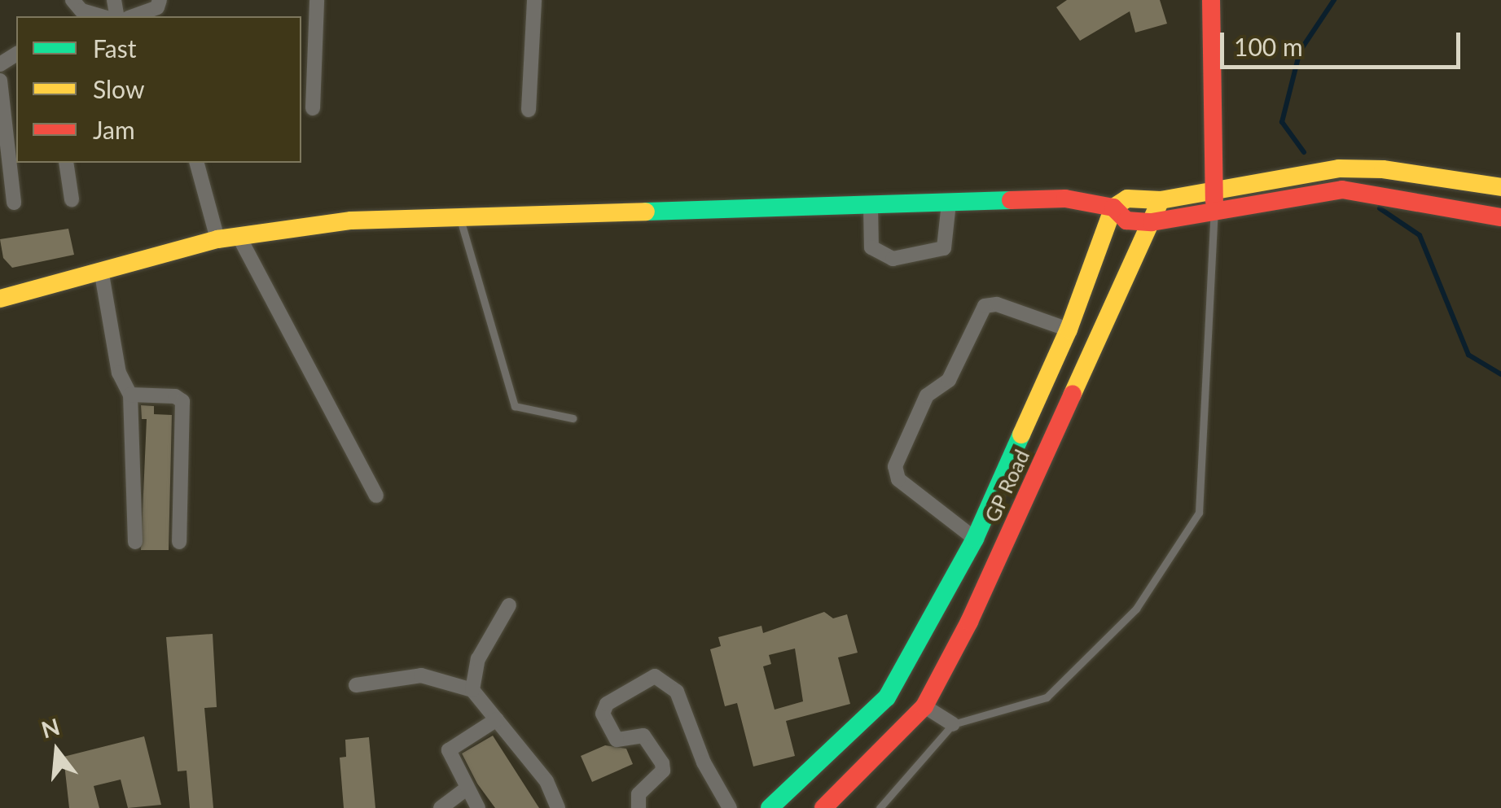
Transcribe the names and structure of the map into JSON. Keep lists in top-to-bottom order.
{
  "streets": {
    "street": ["GP Road"]
  },
  "legend": ["Fast", "Slow", "Jam"],
  "scale_bar": "100 m",
  "north": "top"
}
